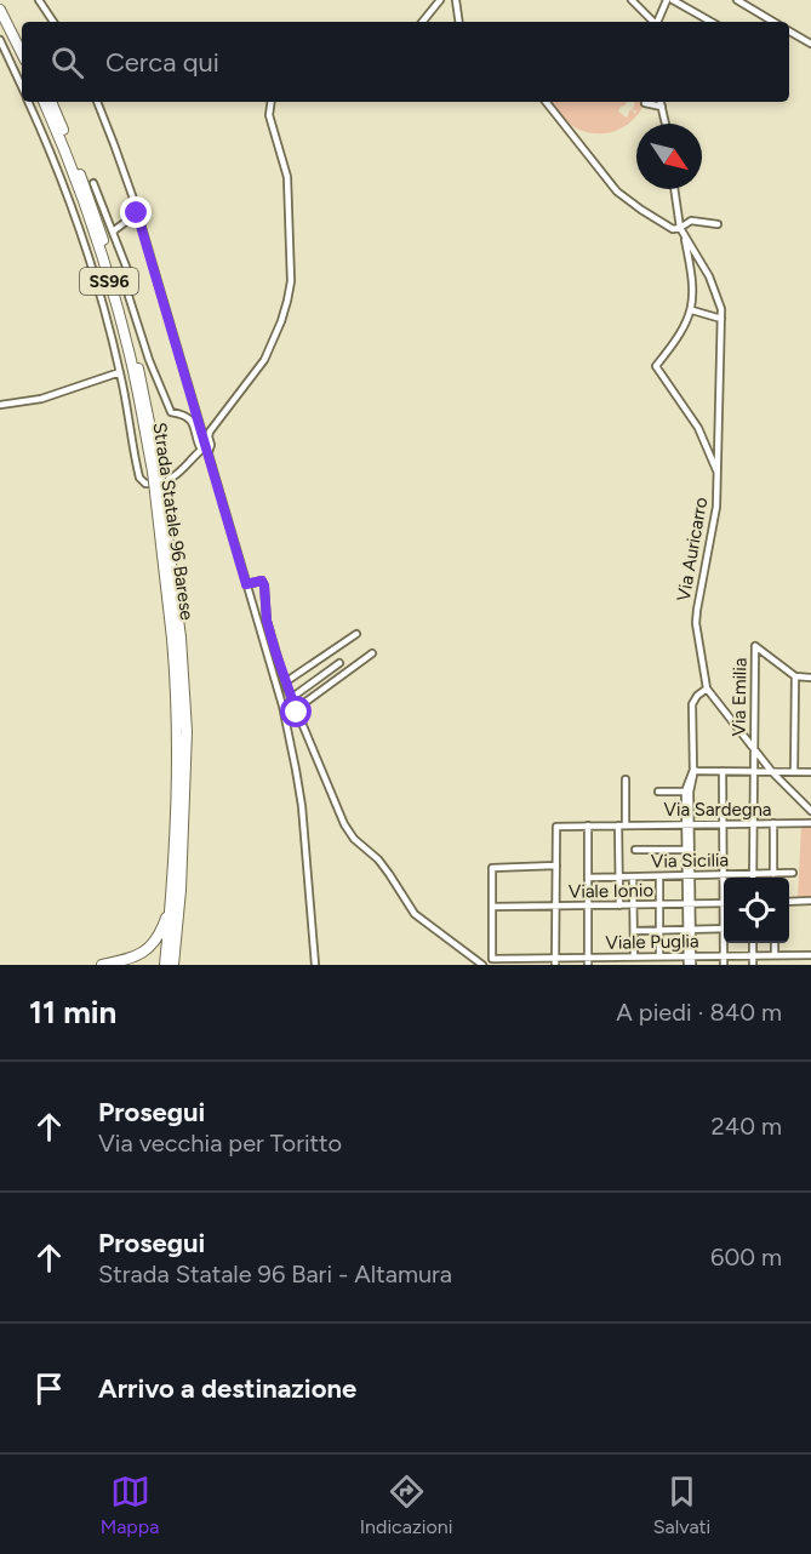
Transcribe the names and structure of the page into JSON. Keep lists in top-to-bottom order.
{
  "streets": {
    "highway": ["SS96", "Strada Statale 96 Barese"],
    "street": [
      "Via Auricarro",
      "Via Emilia",
      "Via Sardegna",
      "Via Sicilia",
      "Viale Ionio",
      "Viale Puglia"
    ]
  },
  "crossings": [
    ["Via Auricarro", "Via Emilia"],
    ["Via Emilia", "Via Sardegna"],
    ["Via Emilia", "Via Sicilia"],
    ["Viale Ionio", "Viale Puglia"]
  ],
  "north": "bottom right",
  "page": {
    "search": "Cerca qui",
    "heading": ["11 min", "A piedi · 840 m"],
    "list": [
      ["Prosegui", "Via vecchia per Toritto", "240 m"],
      ["Prosegui", "Strada Statale 96 Bari - Altamura", "600 m"],
      "Arrivo a destinazione"
    ],
    "nav": ["Mappa", "Indicazioni", "Salvati"]
  }
}
